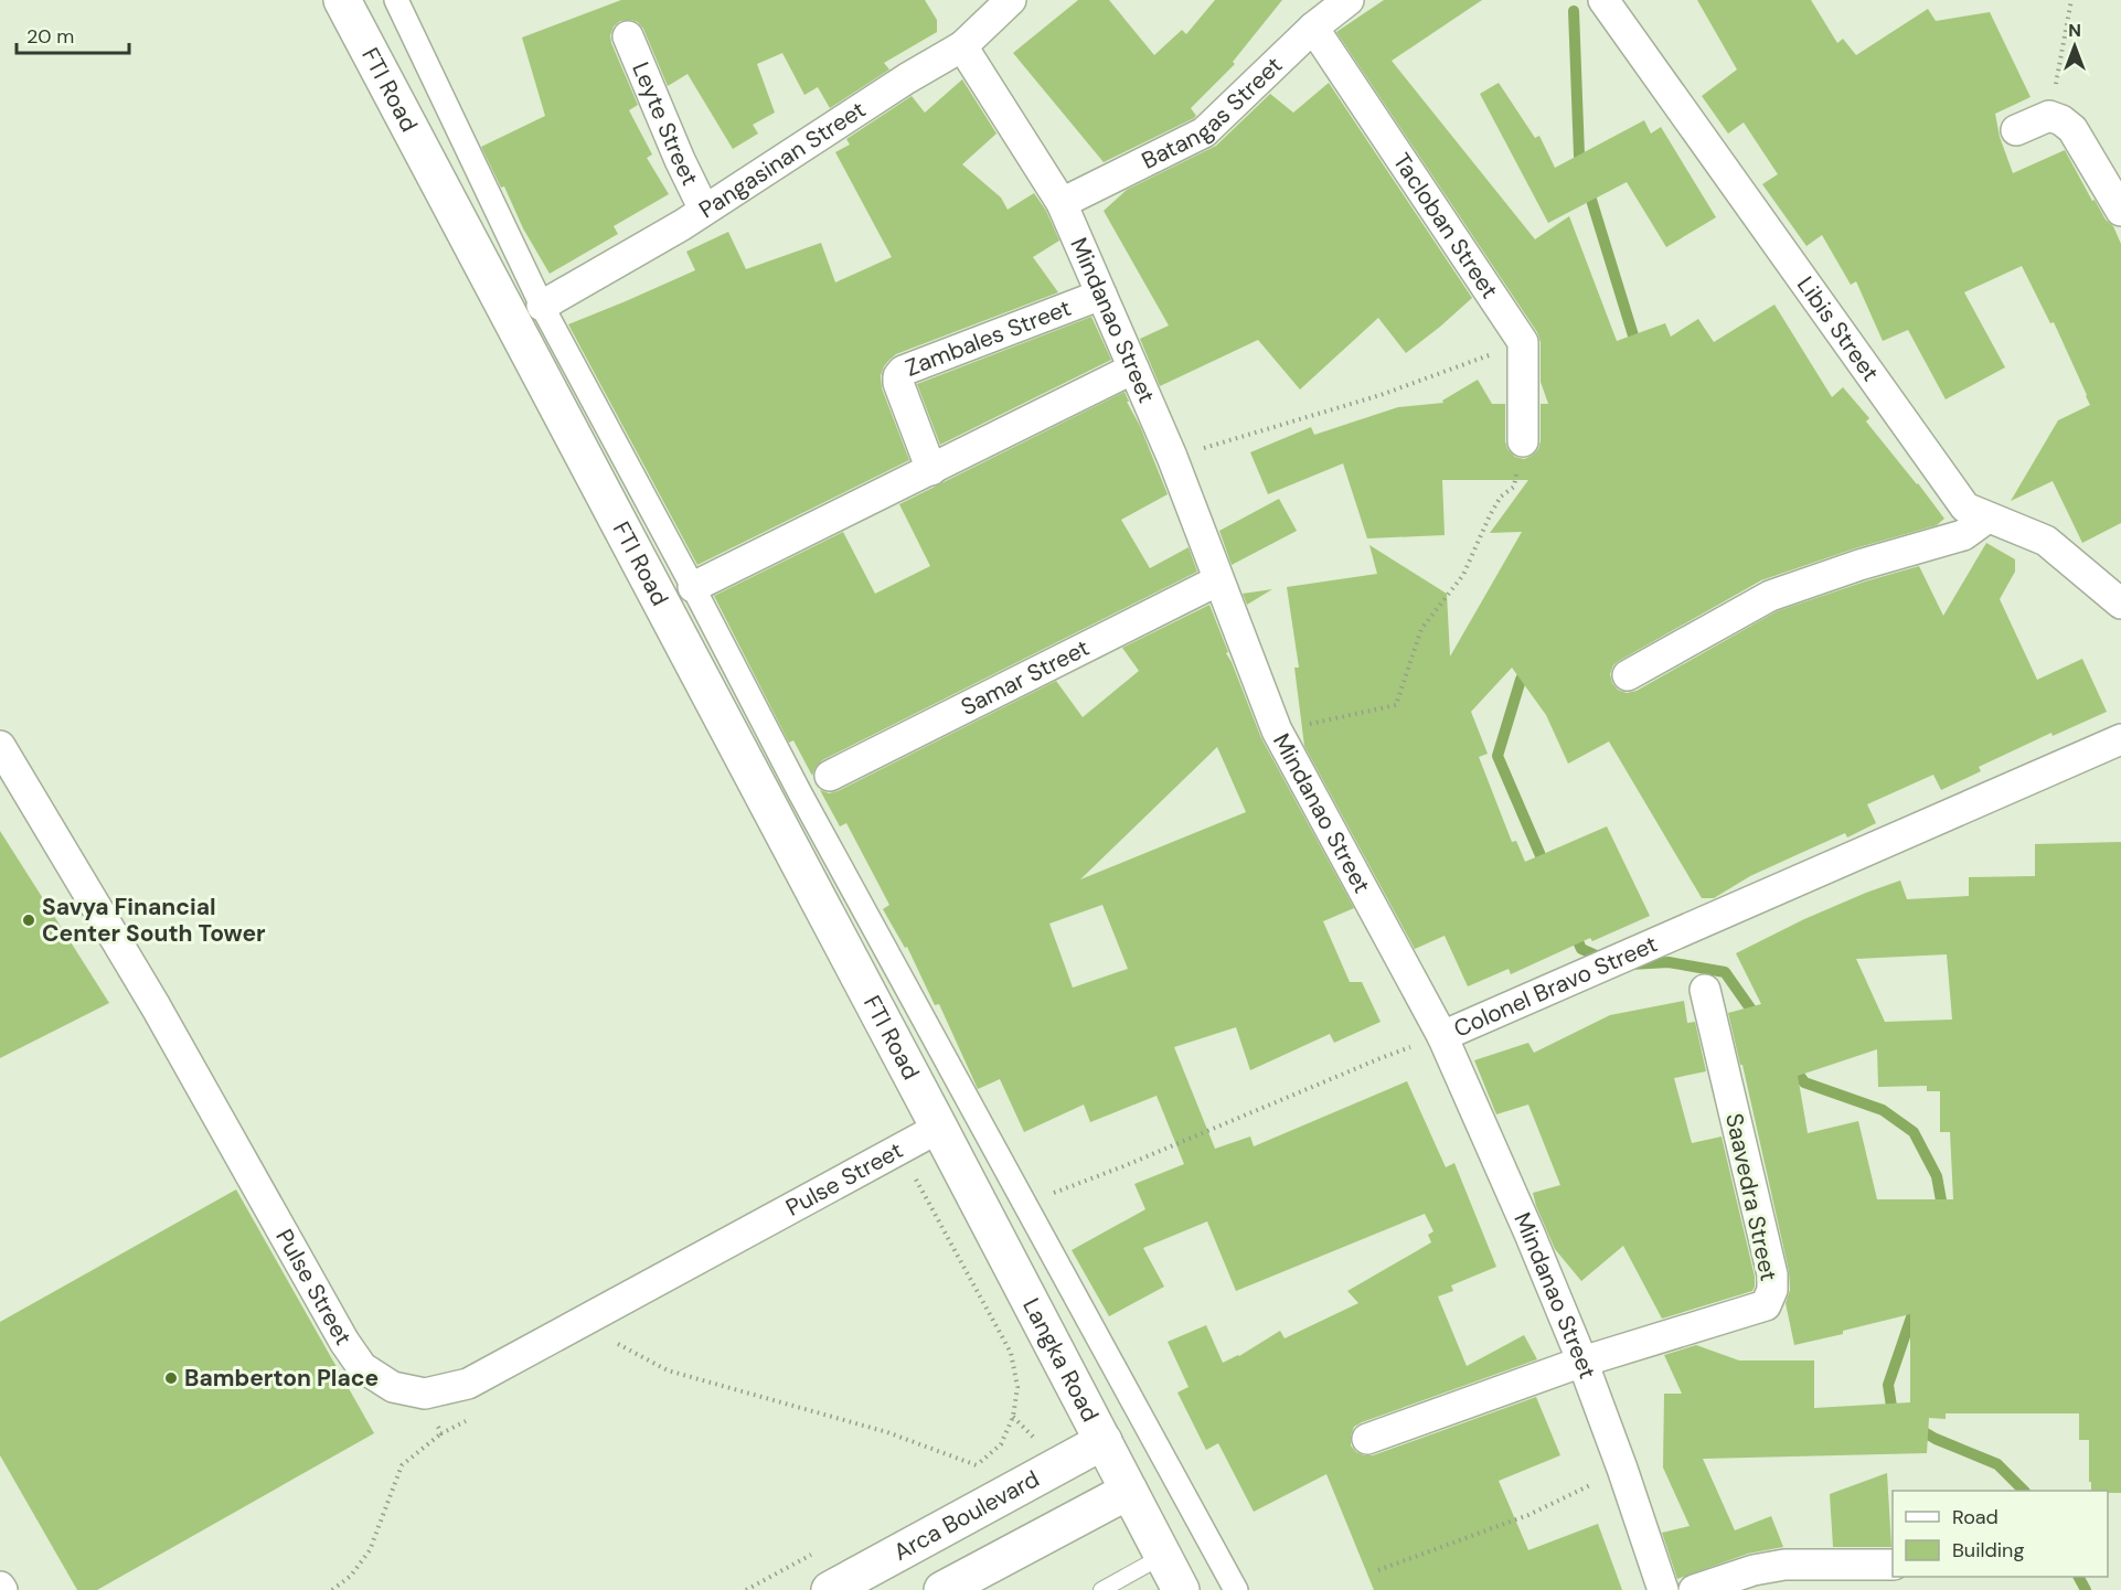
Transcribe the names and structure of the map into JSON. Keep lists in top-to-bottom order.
{
  "streets": {
    "street": [
      "FTI Road",
      "Batangas Street",
      "Leyte Street",
      "Pangasinan Street",
      "Tacloban Street",
      "Mindanao Street",
      "Libis Street",
      "Zambales Street",
      "Samar Street",
      "Colonel Bravo Street",
      "Pulse Street",
      "Saavedra Street",
      "Langka Road",
      "Arca Boulevard"
    ]
  },
  "crossings": [
    ["FTI Road", "Pulse Street"],
    ["FTI Road", "Langka Road"],
    ["Batangas Street", "Tacloban Street"],
    ["Batangas Street", "Mindanao Street"],
    ["Leyte Street", "Pangasinan Street"],
    ["Pangasinan Street", "Mindanao Street"],
    ["Mindanao Street", "Zambales Street"],
    ["Mindanao Street", "Samar Street"],
    ["Mindanao Street", "Colonel Bravo Street"],
    ["Mindanao Street", "Saavedra Street"],
    ["Pulse Street", "Langka Road"],
    ["Langka Road", "Arca Boulevard"]
  ],
  "places": ["Savya Financial Center South Tower", "Bamberton Place"],
  "legend": ["Road", "Building"],
  "scale_bar": "20 m",
  "north": "top"
}
